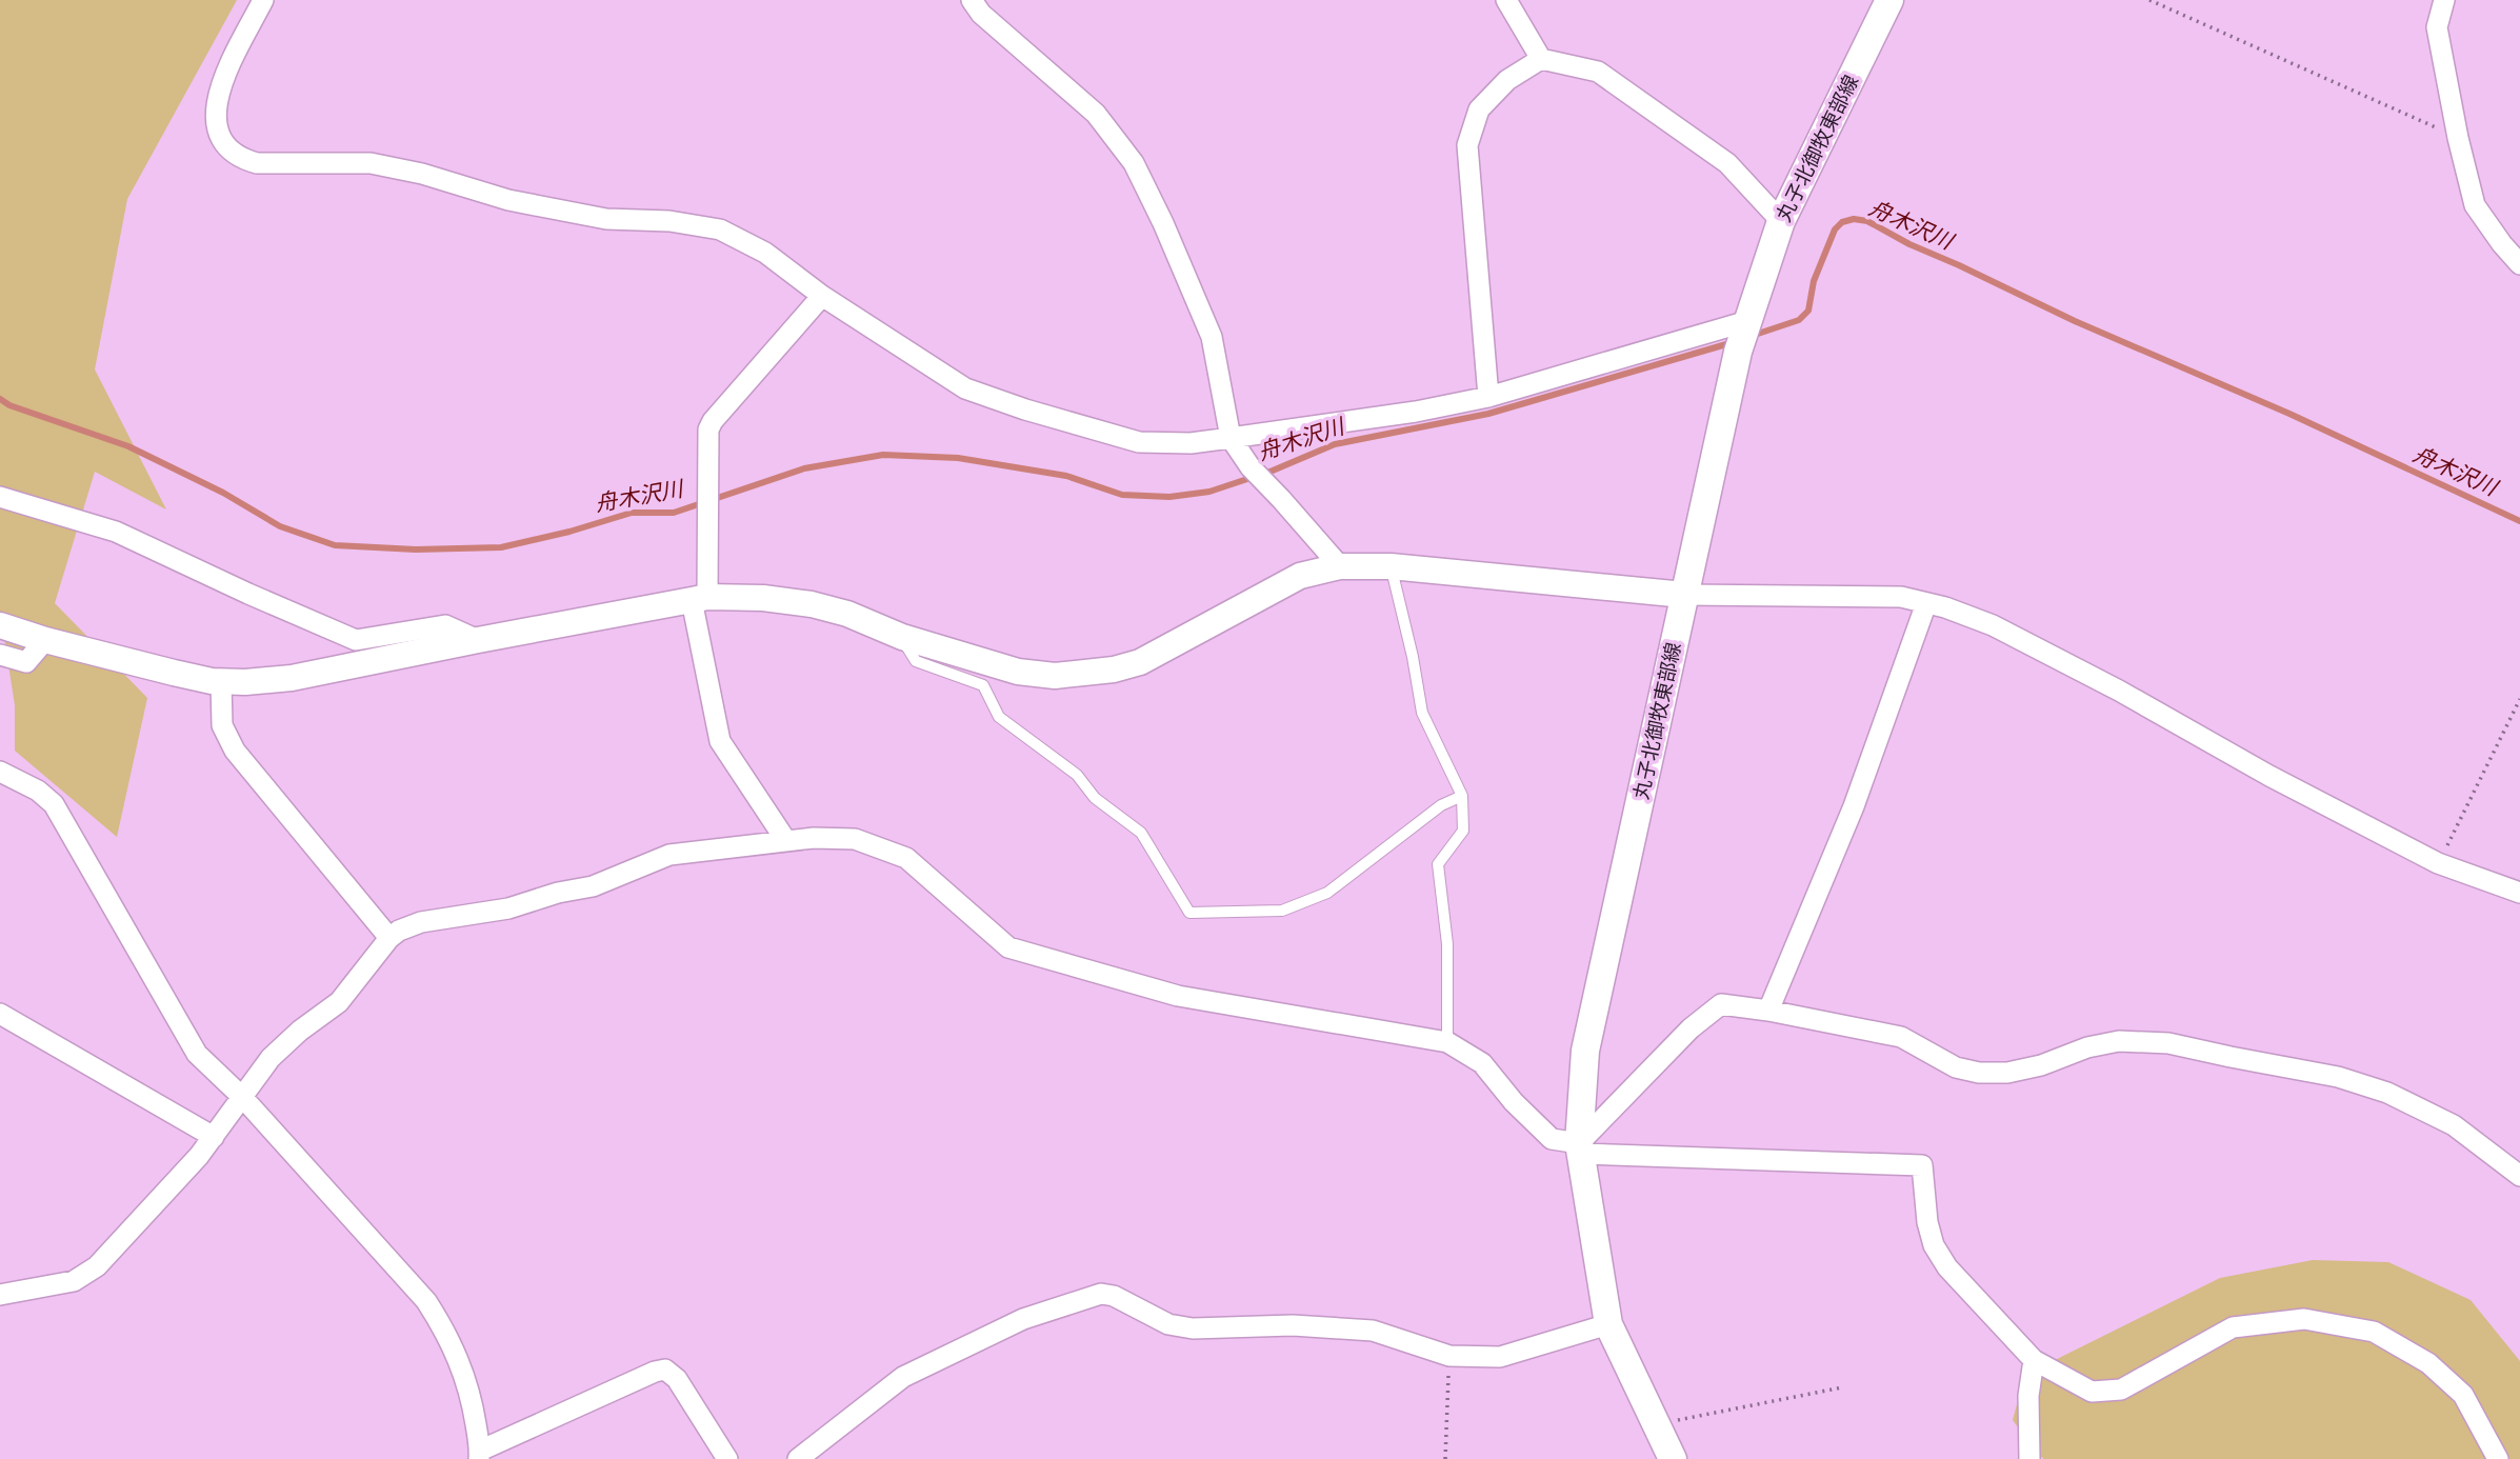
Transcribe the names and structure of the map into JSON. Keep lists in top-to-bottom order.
{
  "streets": {
    "main road": ["丸子北御牧東部線"]
  },
  "water": ["舟木沢川"]
}
